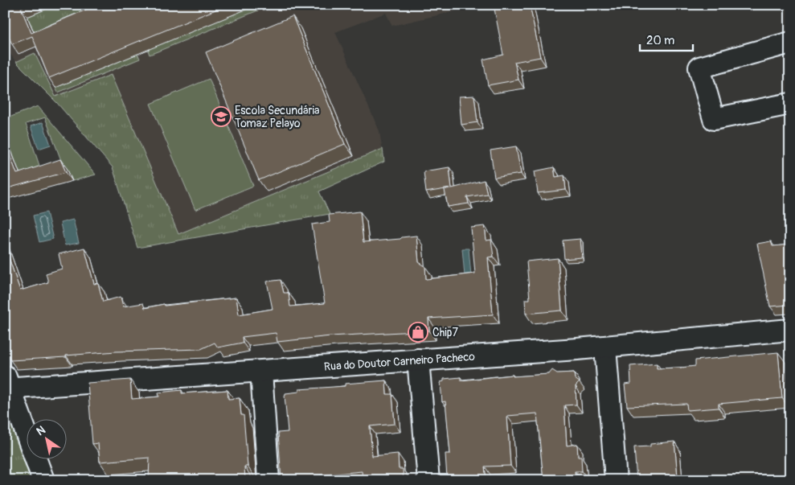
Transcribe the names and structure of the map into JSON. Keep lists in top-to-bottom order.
{
  "streets": {
    "street": ["Rua do Doutor Carneiro Pacheco"]
  },
  "places": {
    "school or university": ["Escola Secundária Tomaz Pelayo"],
    "shop": ["Chip7"]
  },
  "scale_bar": "20 m",
  "north": "top left"
}
